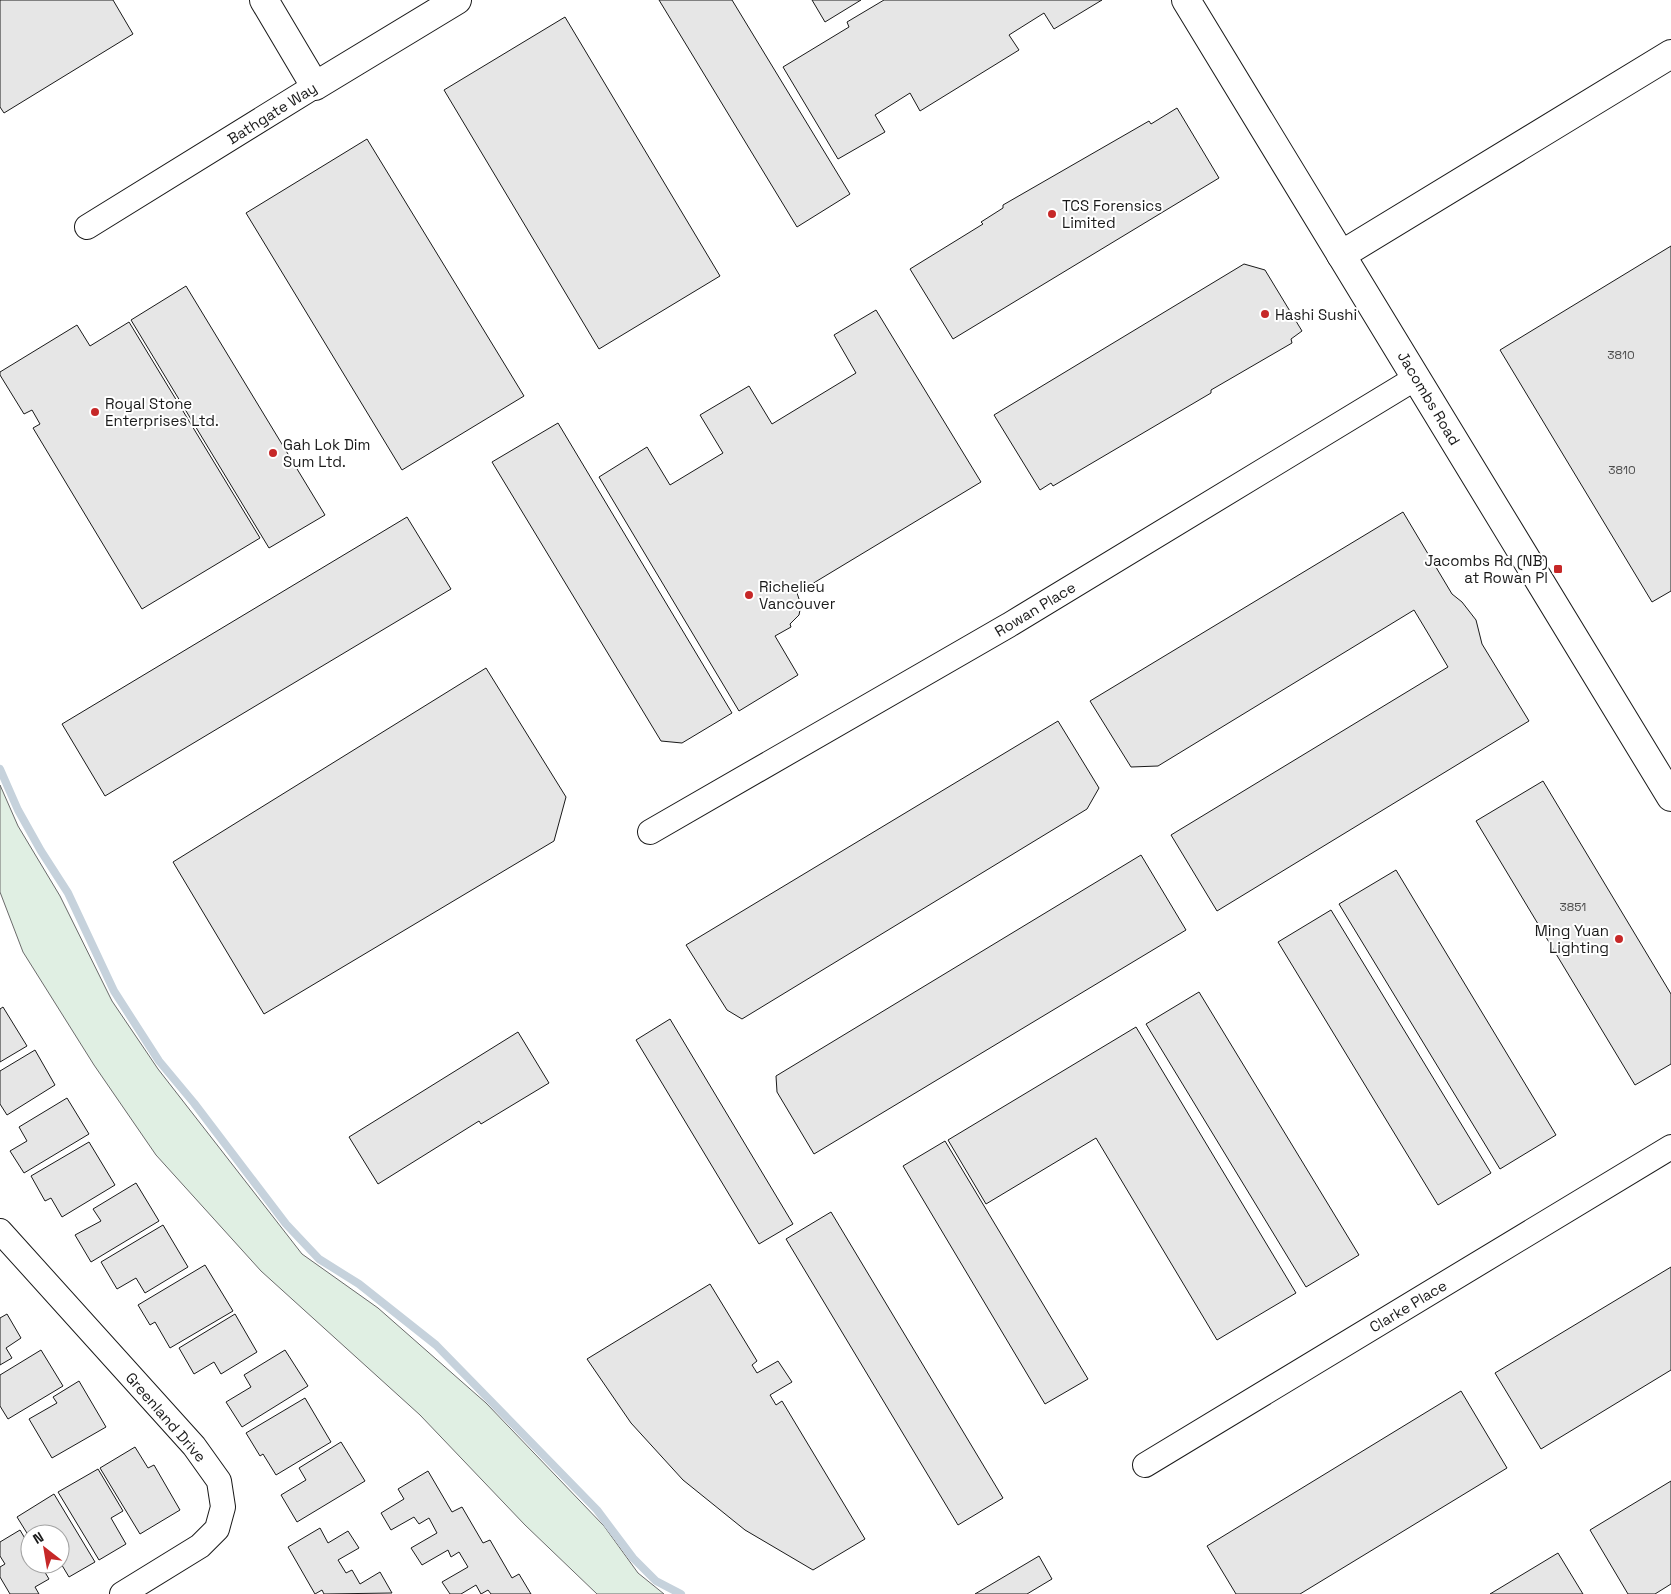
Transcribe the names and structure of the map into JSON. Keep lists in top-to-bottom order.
{
  "streets": {
    "main road": ["Bathgate Way", "Jacombs Road"],
    "street": ["Rowan Place", "Clarke Place", "Greenland Drive"]
  },
  "crossings": [
    ["Jacombs Road", "Rowan Place"]
  ],
  "places": {
    "other": [
      "TCS Forensics Limited",
      "Hashi Sushi",
      "Royal Stone Enterprises Ltd.",
      "Gah Lok Dim Sum Ltd.",
      "Richelieu Vancouver",
      "Ming Yuan Lighting"
    ],
    "transit": ["Jacombs Rd (NB) at Rowan Pl"]
  },
  "house_numbers": ["3810", "3810", "3851"],
  "north": "top left"
}
